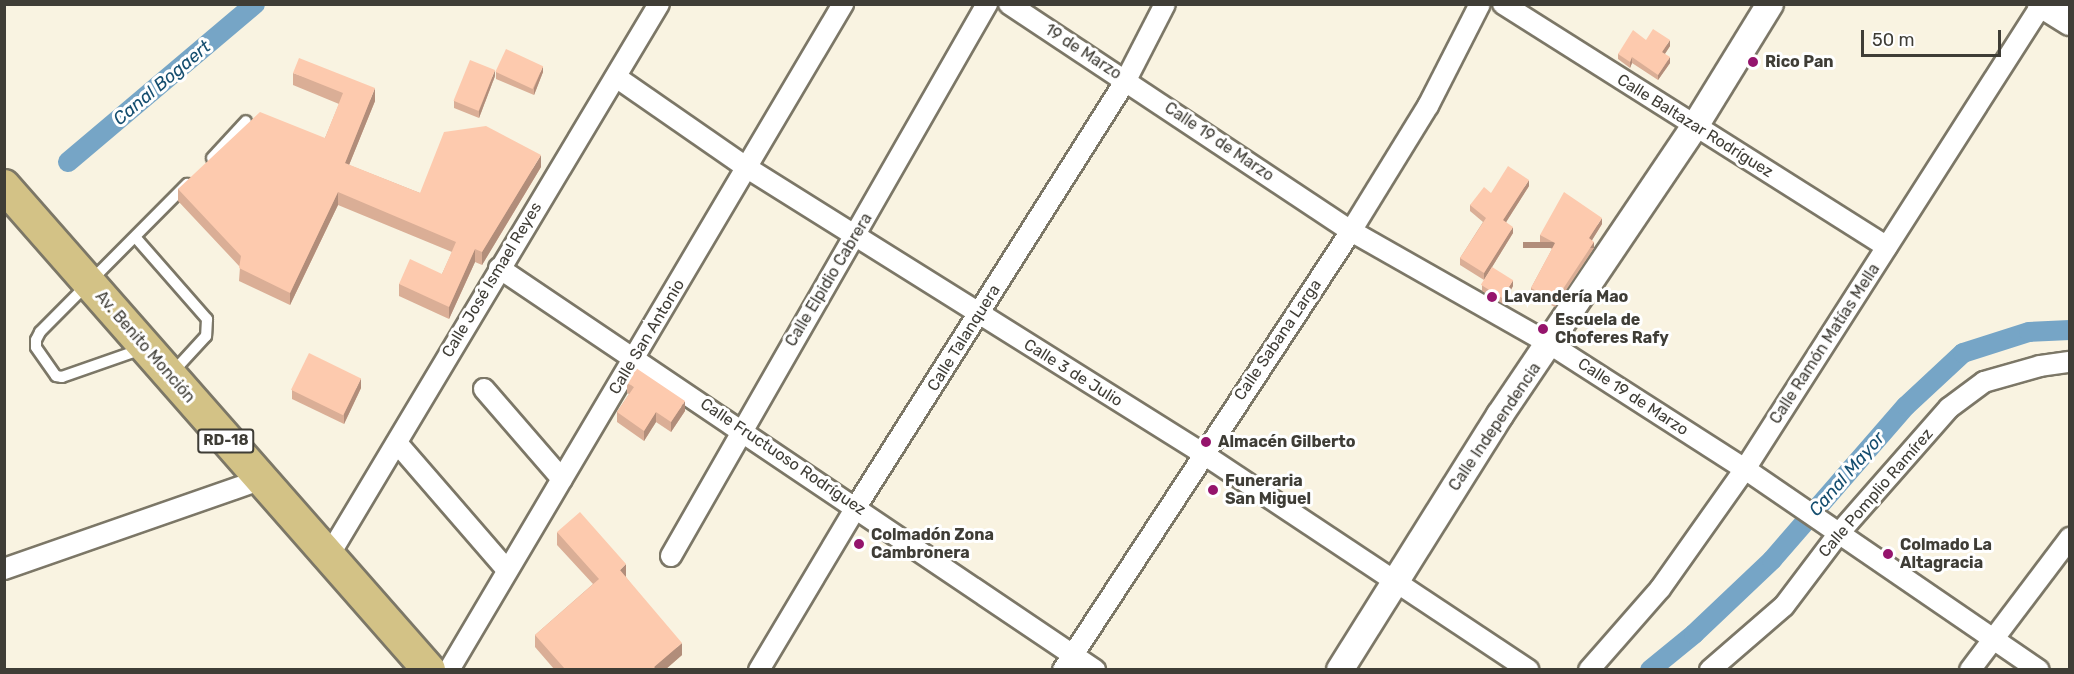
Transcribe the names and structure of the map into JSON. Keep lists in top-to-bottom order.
{
  "streets": {
    "main road": ["Av. Benito Monción", "RD-18"],
    "street": [
      "19 de Marzo",
      "Calle Baltazar Rodríguez",
      "Calle 19 de Marzo",
      "Calle José Ismael Reyes",
      "Calle Elpidio Cabrera",
      "Calle San Antonio",
      "Calle Talanquera",
      "Calle Sabana Larga",
      "Calle Ramón Matías Mella",
      "Calle 3 de Julio",
      "Calle Independencia",
      "Calle Fructuoso Rodríguez",
      "Calle Pomplio Ramírez"
    ]
  },
  "crossings": [
    ["19 de Marzo", "Calle 19 de Marzo"],
    ["19 de Marzo", "Calle Talanquera"],
    ["Calle Baltazar Rodríguez", "Calle Ramón Matías Mella"],
    ["Calle Baltazar Rodríguez", "Calle Independencia"],
    ["Calle 19 de Marzo", "Calle Talanquera"],
    ["Calle 19 de Marzo", "Calle Sabana Larga"],
    ["Calle 19 de Marzo", "Calle Ramón Matías Mella"],
    ["Calle 19 de Marzo", "Calle Independencia"],
    ["Calle 19 de Marzo", "Calle Pomplio Ramírez"],
    ["Calle José Ismael Reyes", "Av. Benito Monción"],
    ["Calle José Ismael Reyes", "Calle 3 de Julio"],
    ["Calle José Ismael Reyes", "Calle Fructuoso Rodríguez"],
    ["Calle Elpidio Cabrera", "Calle 3 de Julio"],
    ["Calle Elpidio Cabrera", "Calle Fructuoso Rodríguez"],
    ["Calle San Antonio", "Calle 3 de Julio"],
    ["Calle San Antonio", "Calle Fructuoso Rodríguez"],
    ["Calle Talanquera", "Calle 3 de Julio"],
    ["Calle Talanquera", "Calle Fructuoso Rodríguez"],
    ["Calle Sabana Larga", "Calle 3 de Julio"],
    ["Calle Sabana Larga", "Calle Fructuoso Rodríguez"],
    ["Calle 3 de Julio", "Calle Independencia"]
  ],
  "water": ["Canal Bogaert", "Canal Mayor"],
  "places": [
    "Rico Pan",
    "Lavandería Mao",
    "Escuela de Choferes Rafy",
    "Almacén Gilberto",
    "Funeraria San Miguel",
    "Colmadón Zona Cambronera",
    "Colmado La Altagracia"
  ],
  "scale_bar": "50 m"
}
